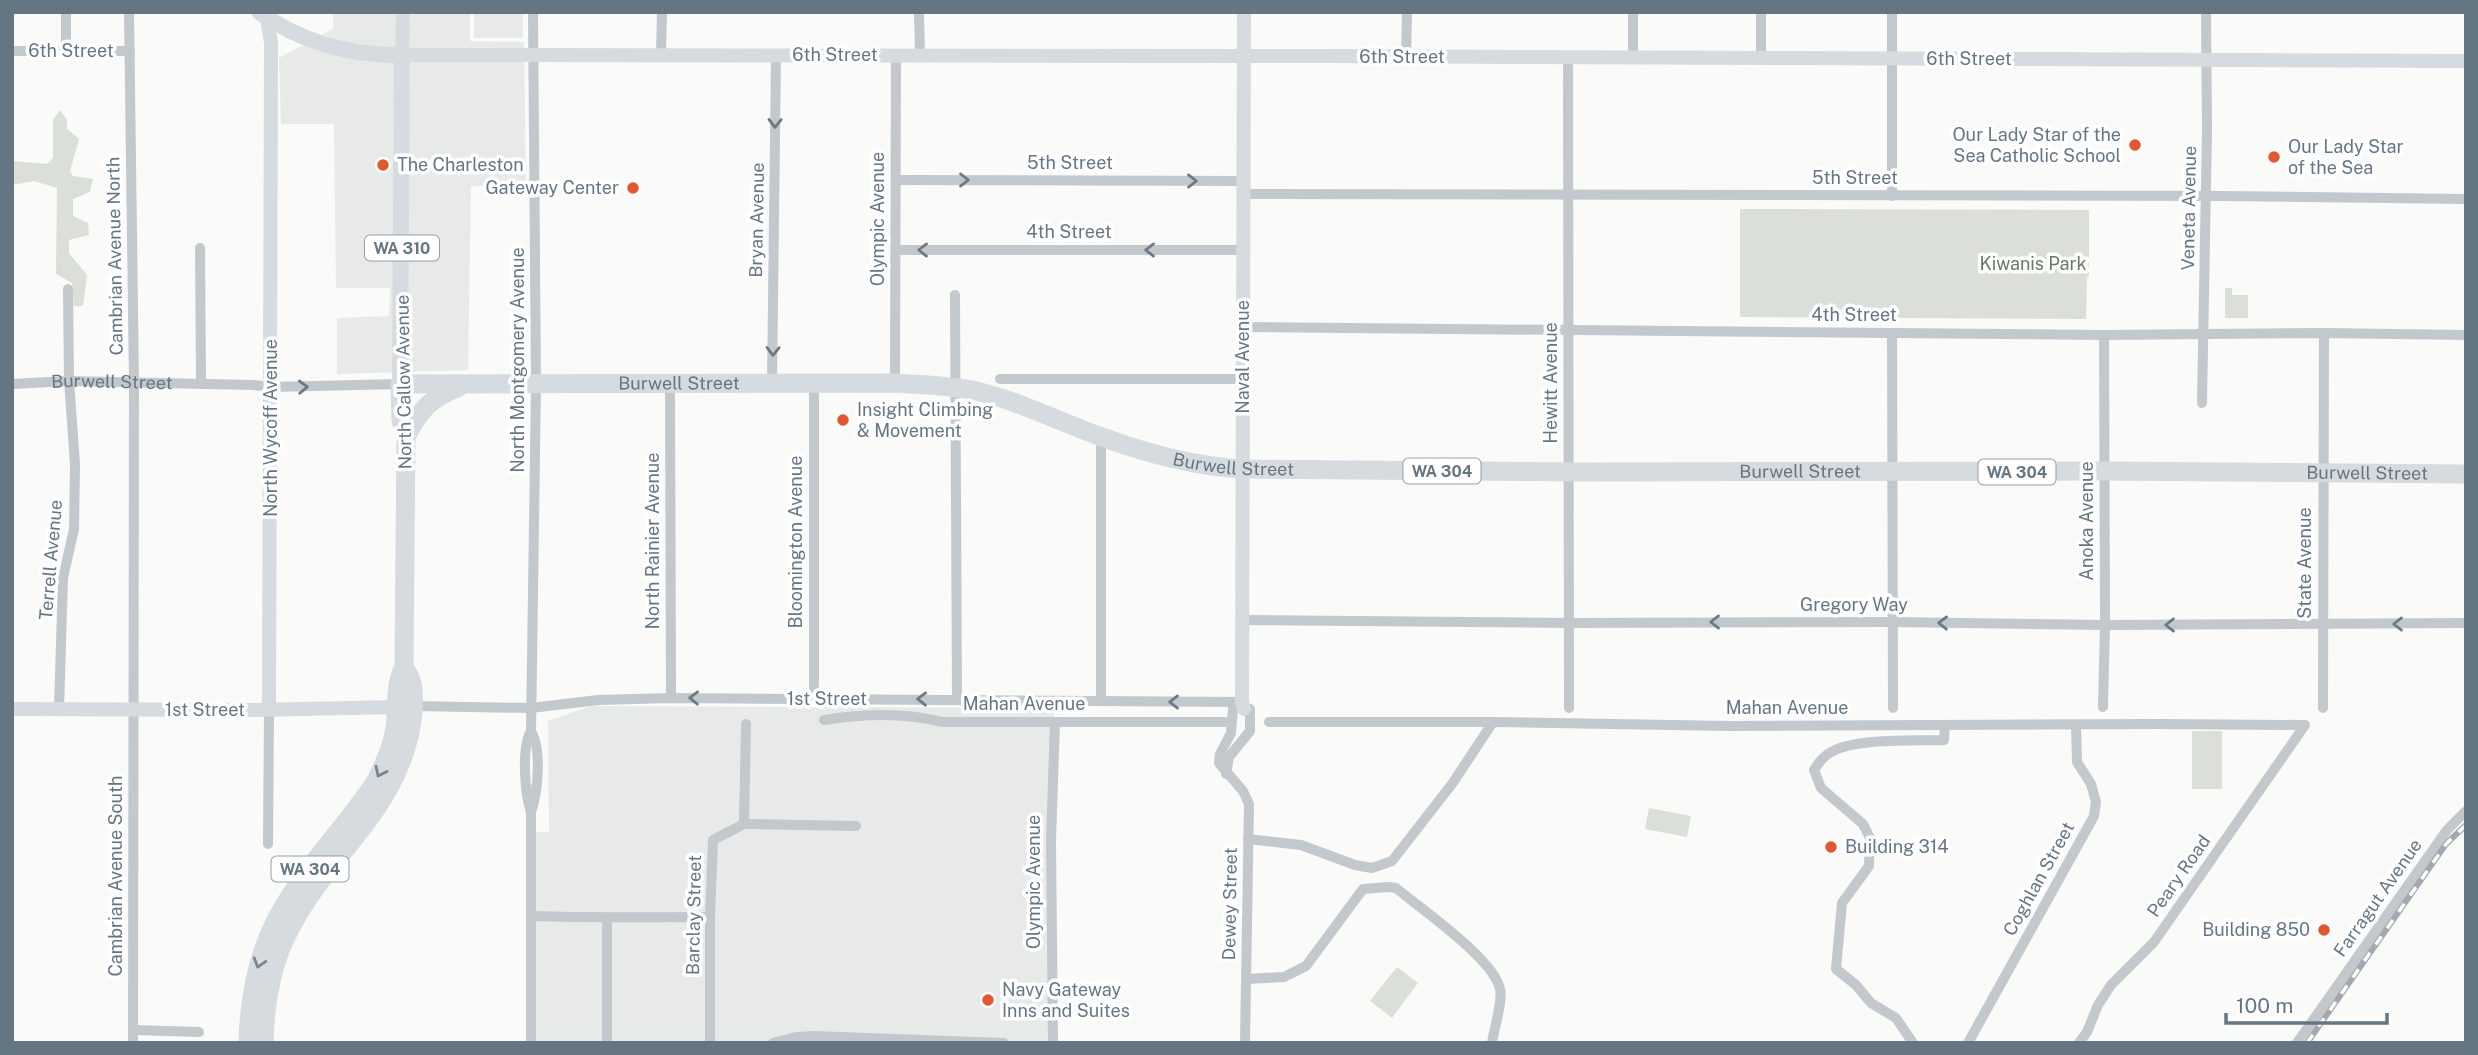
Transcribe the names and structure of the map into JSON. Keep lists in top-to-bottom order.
{
  "streets": {
    "highway": ["North Callow Avenue", "Burwell Street", "WA 304"],
    "main road": [
      "6th Street",
      "WA 310",
      "Naval Avenue",
      "North Wycoff Avenue",
      "1st Street"
    ],
    "street": [
      "5th Street",
      "Veneta Avenue",
      "Olympic Avenue",
      "Bryan Avenue",
      "4th Street",
      "Cambrian Avenue North",
      "North Montgomery Avenue",
      "Hewitt Avenue",
      "Anoka Avenue",
      "North Rainier Avenue",
      "Bloomington Avenue",
      "Terrell Avenue",
      "State Avenue",
      "Gregory Way",
      "Mahan Avenue",
      "Cambrian Avenue South",
      "Peary Road",
      "Coghlan Street",
      "Farragut Avenue",
      "Dewey Street",
      "Barclay Street"
    ]
  },
  "crossings": [
    ["6th Street", "Veneta Avenue"],
    ["6th Street", "Olympic Avenue"],
    ["6th Street", "Bryan Avenue"],
    ["6th Street", "Cambrian Avenue North"],
    ["6th Street", "Naval Avenue"],
    ["6th Street", "North Montgomery Avenue"],
    ["6th Street", "North Callow Avenue"],
    ["6th Street", "Hewitt Avenue"],
    ["6th Street", "North Wycoff Avenue"],
    ["5th Street", "Veneta Avenue"],
    ["5th Street", "Olympic Avenue"],
    ["5th Street", "Naval Avenue"],
    ["5th Street", "Hewitt Avenue"],
    ["Veneta Avenue", "4th Street"],
    ["Olympic Avenue", "4th Street"],
    ["Olympic Avenue", "Burwell Street"],
    ["Olympic Avenue", "Mahan Avenue"],
    ["Bryan Avenue", "Burwell Street"],
    ["4th Street", "Naval Avenue"],
    ["4th Street", "Hewitt Avenue"],
    ["4th Street", "Anoka Avenue"],
    ["4th Street", "State Avenue"],
    ["Cambrian Avenue North", "Burwell Street"],
    ["Cambrian Avenue North", "1st Street"],
    ["Cambrian Avenue North", "Cambrian Avenue South"],
    ["Naval Avenue", "Burwell Street"],
    ["Naval Avenue", "Gregory Way"],
    ["Naval Avenue", "1st Street"],
    ["North Montgomery Avenue", "Burwell Street"],
    ["North Montgomery Avenue", "1st Street"],
    ["North Callow Avenue", "Burwell Street"],
    ["North Callow Avenue", "WA 304"],
    ["North Callow Avenue", "1st Street"],
    ["Burwell Street", "Hewitt Avenue"],
    ["Burwell Street", "North Wycoff Avenue"],
    ["Burwell Street", "WA 304"],
    ["Burwell Street", "Anoka Avenue"],
    ["Burwell Street", "North Rainier Avenue"],
    ["Burwell Street", "Bloomington Avenue"],
    ["Burwell Street", "Terrell Avenue"],
    ["Burwell Street", "State Avenue"],
    ["Hewitt Avenue", "Gregory Way"],
    ["North Wycoff Avenue", "1st Street"],
    ["WA 304", "1st Street"],
    ["Anoka Avenue", "Gregory Way"],
    ["North Rainier Avenue", "1st Street"],
    ["Bloomington Avenue", "1st Street"],
    ["Terrell Avenue", "1st Street"],
    ["State Avenue", "Gregory Way"],
    ["1st Street", "Cambrian Avenue South"],
    ["Mahan Avenue", "Peary Road"],
    ["Mahan Avenue", "Coghlan Street"]
  ],
  "one_way": ["Bryan Avenue", "Gregory Way"],
  "parks": ["Kiwanis Park"],
  "places": [
    "Our Lady Star of the Sea Catholic School",
    "Our Lady Star of the Sea",
    "The Charleston",
    "Gateway Center",
    "Insight Climbing & Movement",
    "Building 314",
    "Building 850",
    "Navy Gateway Inns and Suites"
  ],
  "scale_bar": "100 m"
}
